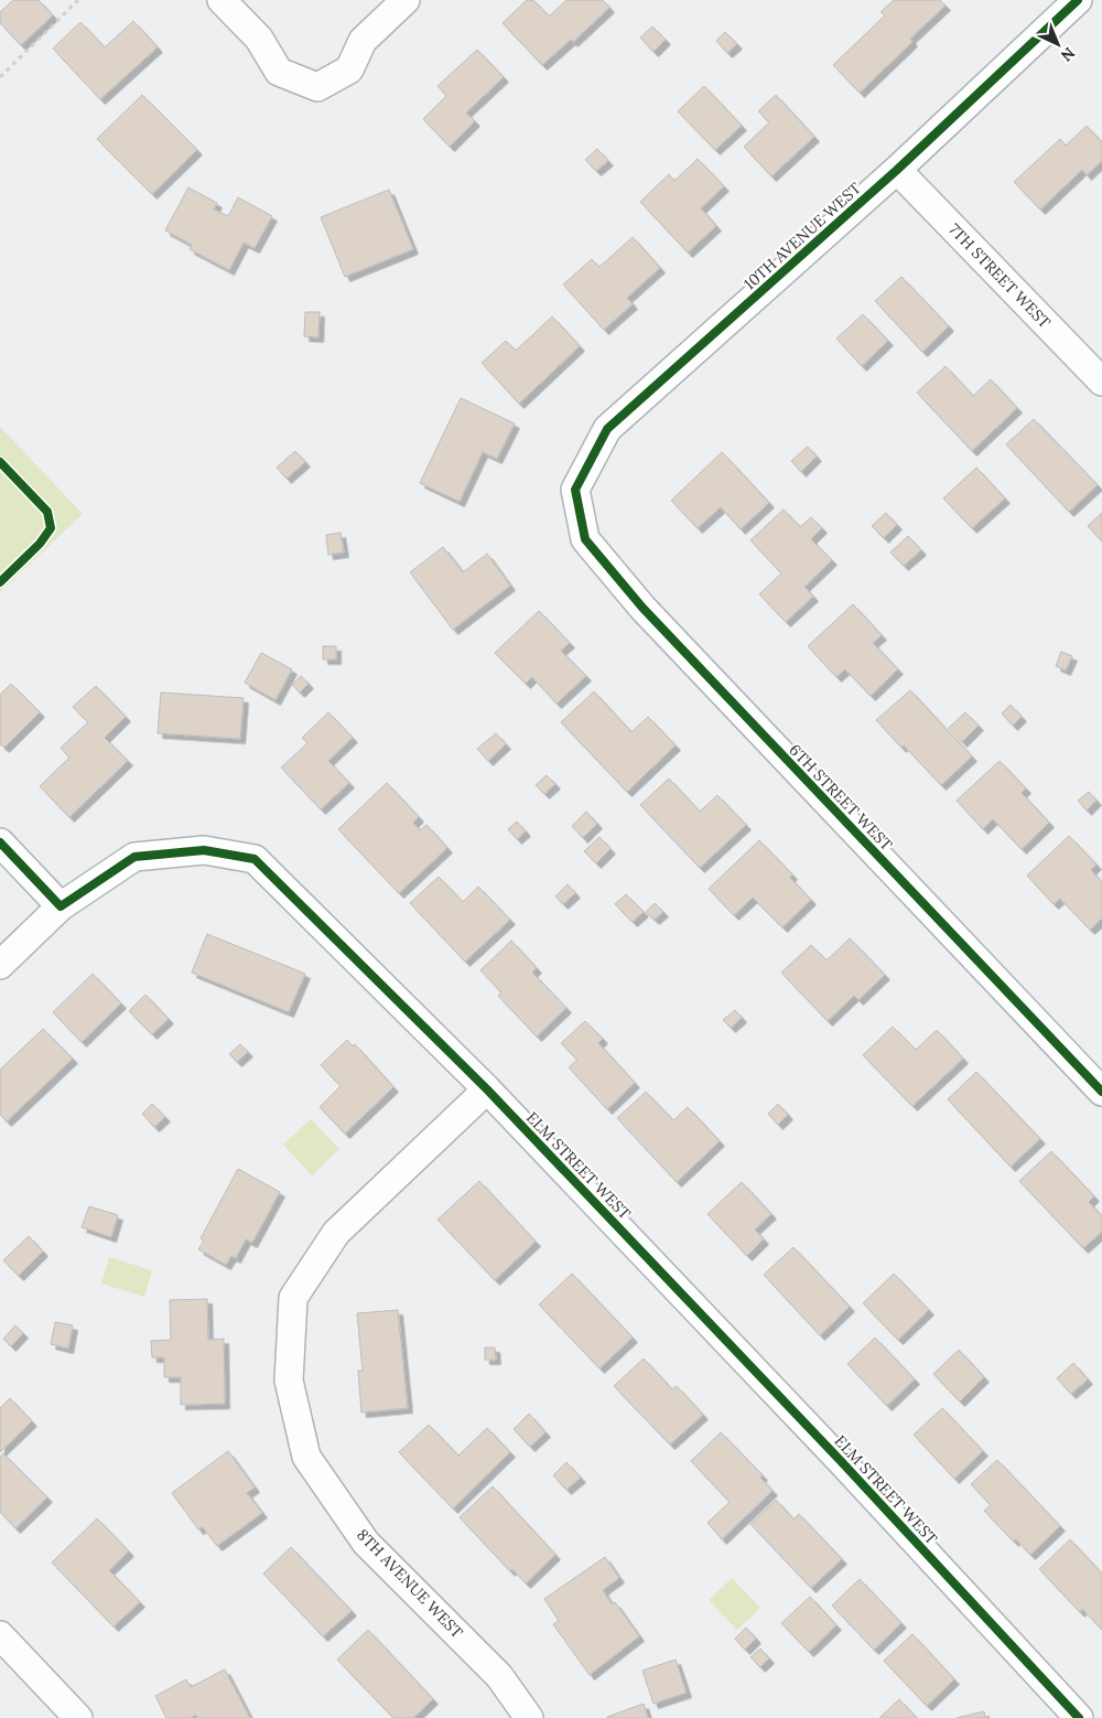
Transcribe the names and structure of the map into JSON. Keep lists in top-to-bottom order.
{
  "streets": {
    "street": [
      "10TH AVENUE WEST",
      "7TH STREET WEST",
      "6TH STREET WEST",
      "ELM STREET WEST",
      "8TH AVENUE WEST"
    ]
  },
  "crossings": [
    ["10TH AVENUE WEST", "7TH STREET WEST"],
    ["10TH AVENUE WEST", "6TH STREET WEST"],
    ["ELM STREET WEST", "8TH AVENUE WEST"]
  ],
  "north": "bottom right"
}
